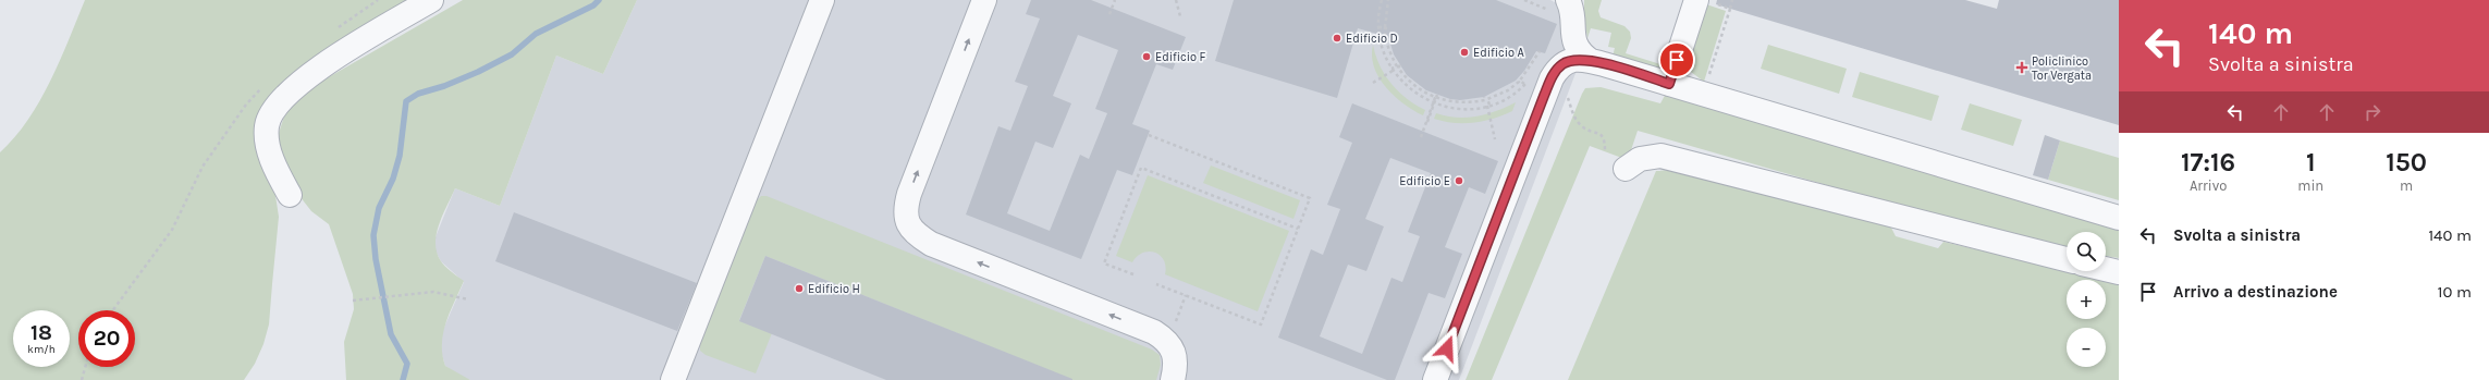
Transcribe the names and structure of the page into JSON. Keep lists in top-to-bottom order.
{
  "places": {
    "other": [
      "Edificio D",
      "Edificio A",
      "Edificio F",
      "Edificio E",
      "Edificio H"
    ],
    "health": ["Policlinico Tor Vergata"]
  },
  "page": {
    "turn": ["140 m", "Svolta a sinistra"],
    "eta": [
      "17:16",
      "Arrivo",
      "1",
      "min",
      "150",
      "m"
    ],
    "list": [
      {
        "name": "Svolta a sinistra",
        "value": "140 m"
      },
      {
        "name": "Arrivo a destinazione",
        "value": "10 m"
      }
    ],
    "map_buttons": ["+", "−"],
    "speed": "18 km/h",
    "limit": "20"
  }
}
